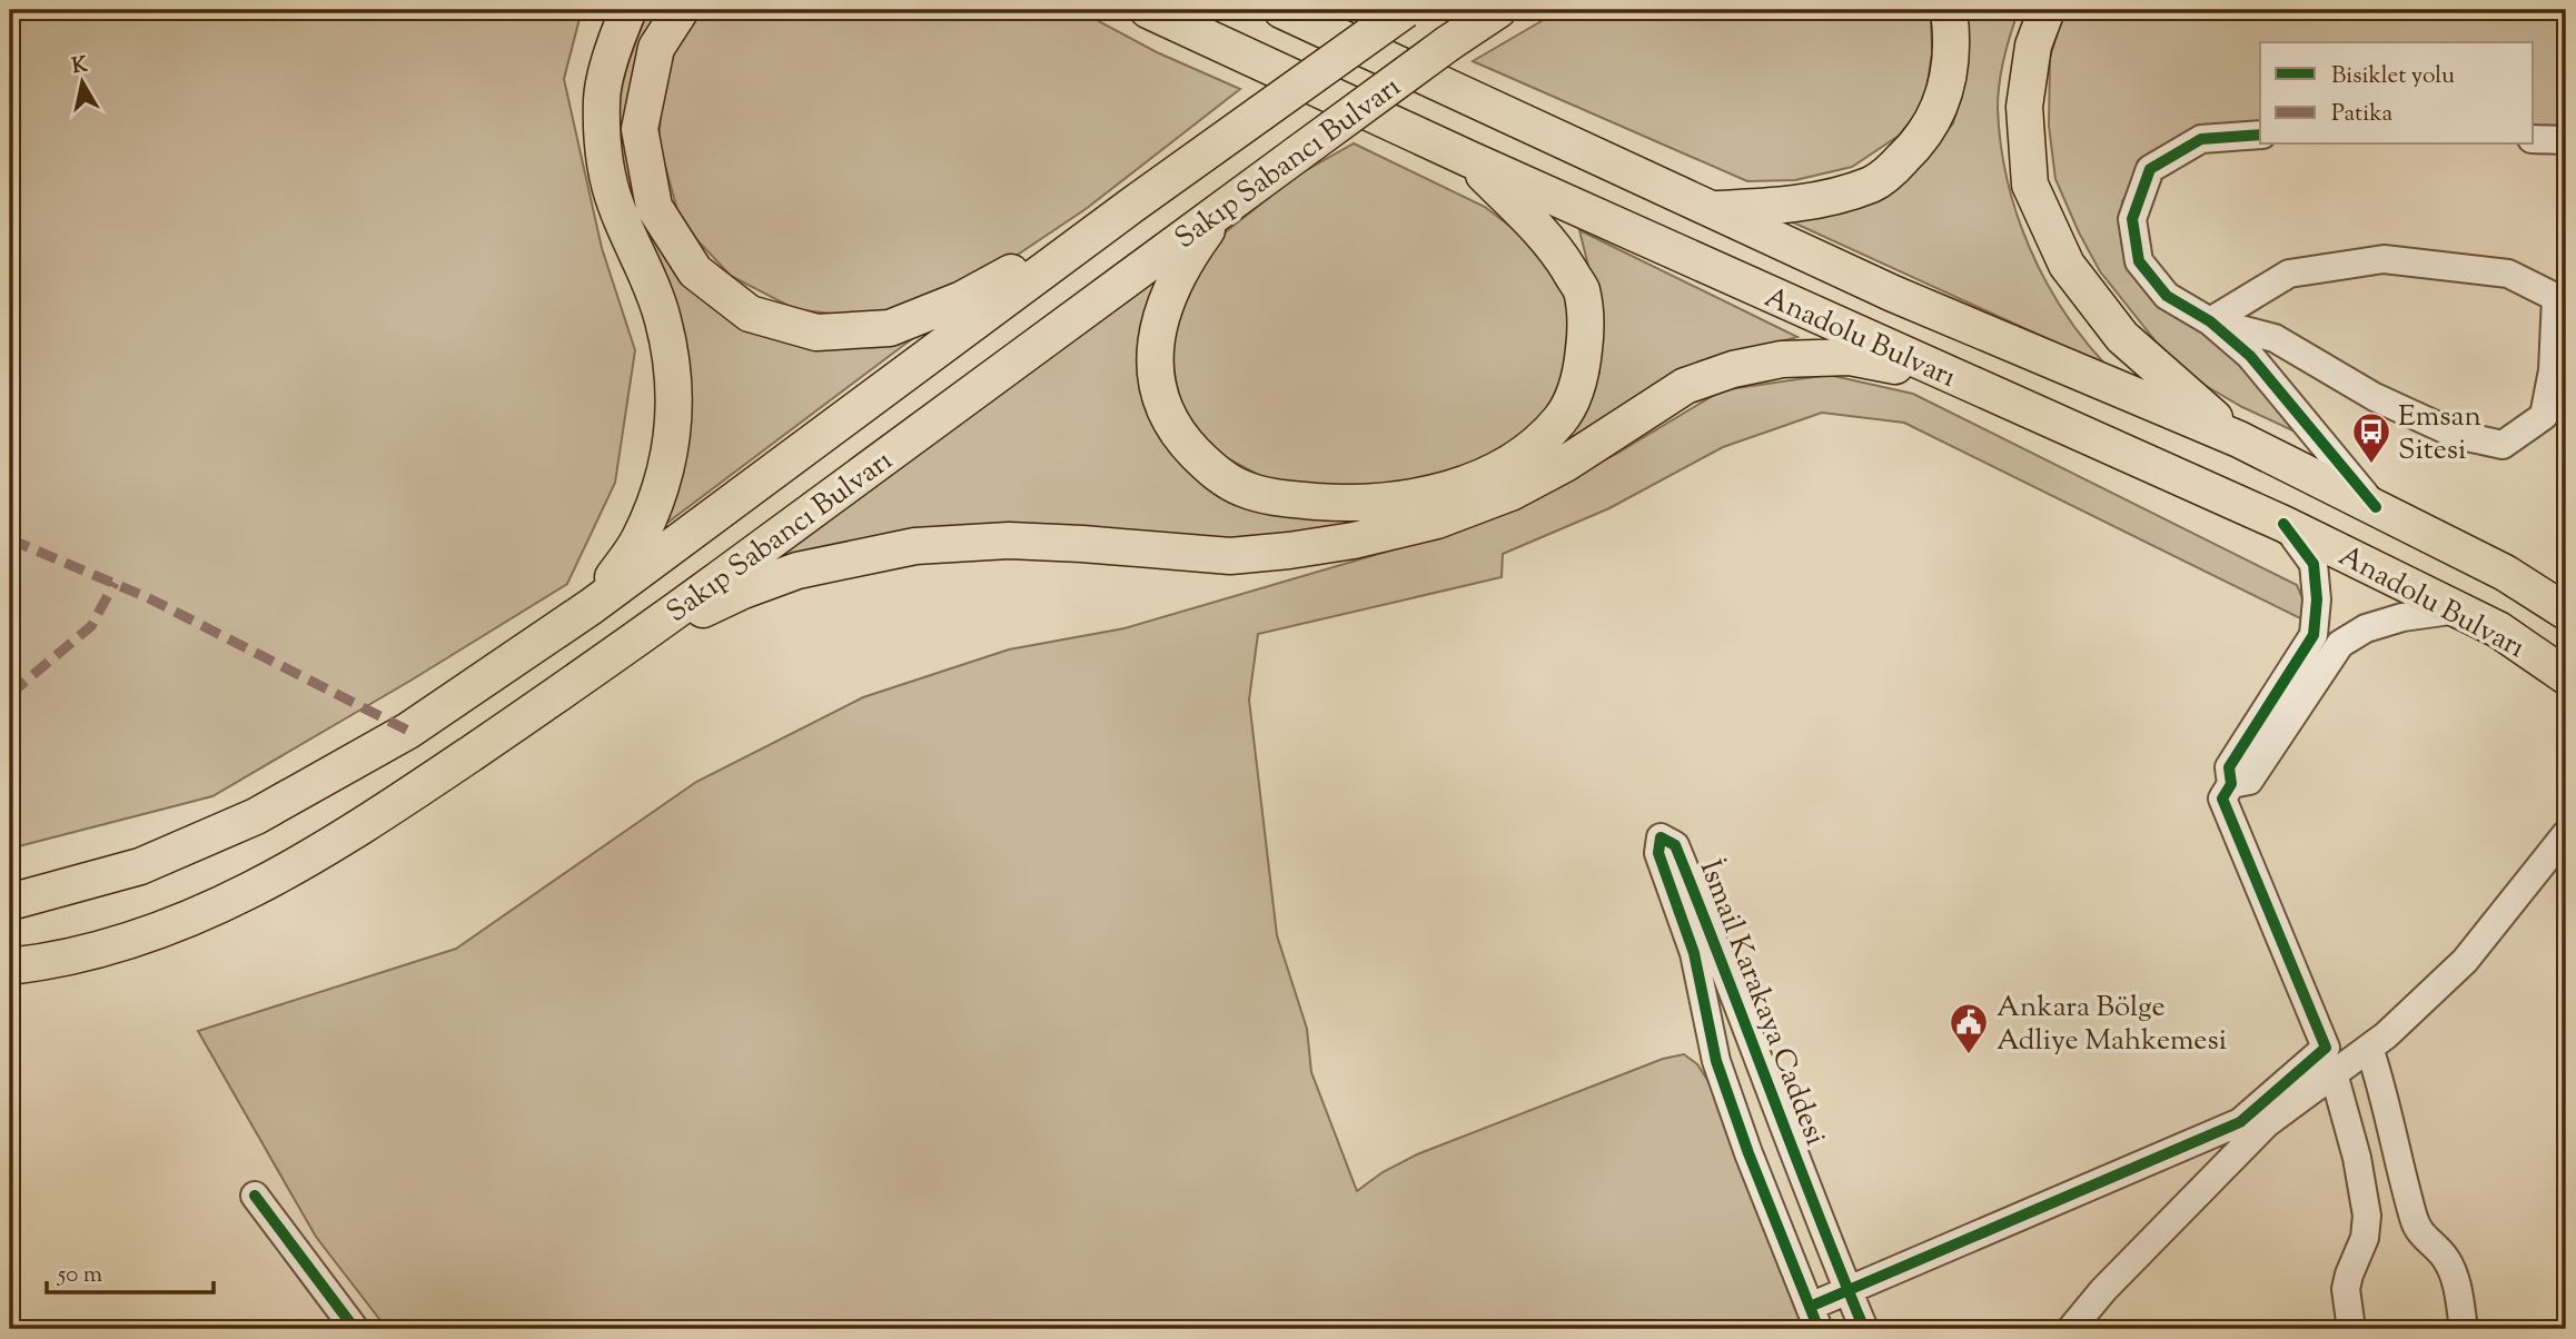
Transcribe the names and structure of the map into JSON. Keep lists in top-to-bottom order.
{
  "streets": {
    "main road": ["Sakıp Sabancı Bulvarı", "Anadolu Bulvarı"],
    "street": ["İsmail Karakaya Caddesi"]
  },
  "places": {
    "bus stop": ["Emsan Sitesi"],
    "public building": ["Ankara Bölge Adliye Mahkemesi"]
  },
  "legend": ["Bisiklet yolu", "Patika"],
  "scale_bar": "50 m",
  "north": "top"
}
